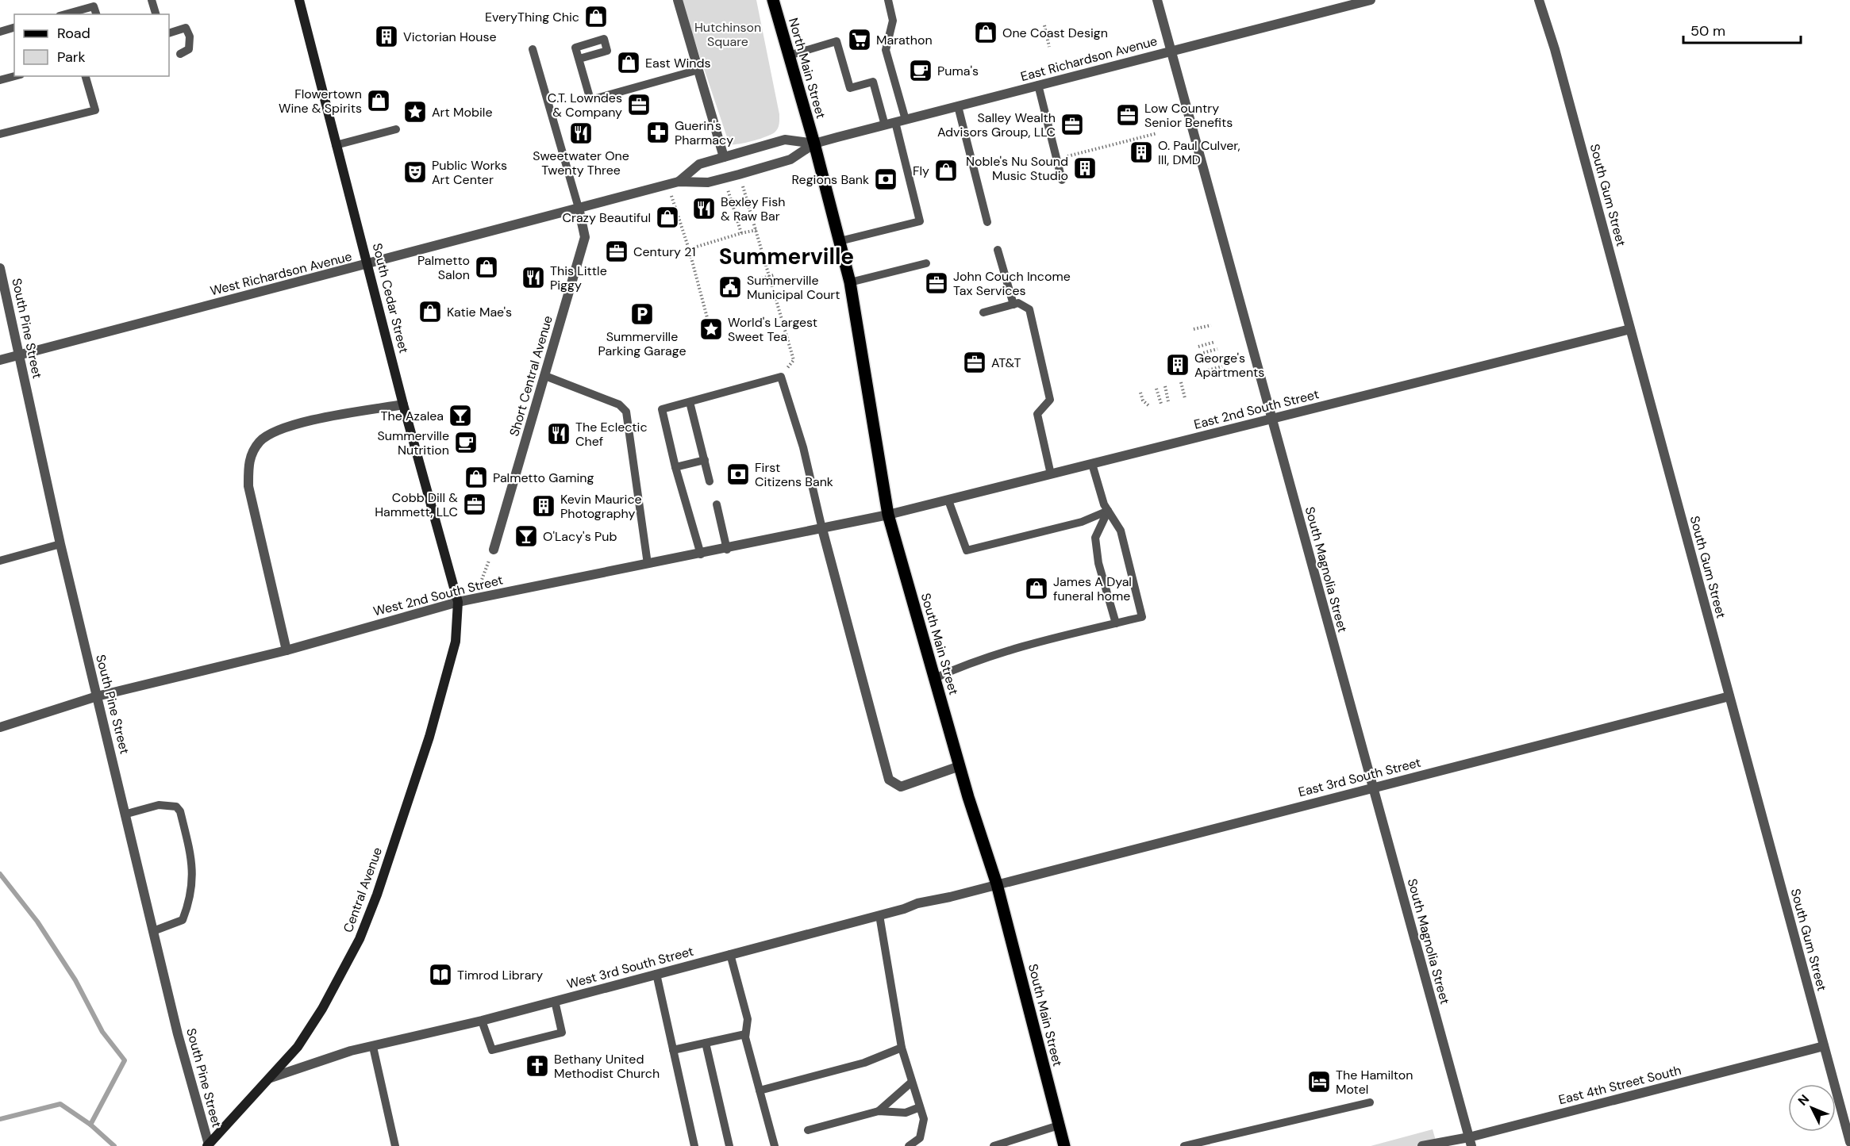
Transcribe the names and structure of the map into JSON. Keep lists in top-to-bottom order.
{
  "streets": {
    "main road": ["North Main Street", "South Main Street"],
    "street": [
      "East Richardson Avenue",
      "South Gum Street",
      "West Richardson Avenue",
      "South Cedar Street",
      "South Pine Street",
      "Short Central Avenue",
      "East 2nd South Street",
      "South Magnolia Street",
      "West 2nd South Street",
      "East 3rd South Street",
      "Central Avenue",
      "West 3rd South Street",
      "East 4th Street South"
    ]
  },
  "crossings": [
    ["East Richardson Avenue", "North Main Street"],
    ["East Richardson Avenue", "West Richardson Avenue"],
    ["East Richardson Avenue", "South Magnolia Street"],
    ["East Richardson Avenue", "South Main Street"],
    ["North Main Street", "West Richardson Avenue"],
    ["North Main Street", "South Main Street"],
    ["South Gum Street", "East 2nd South Street"],
    ["South Gum Street", "East 3rd South Street"],
    ["South Gum Street", "East 4th Street South"],
    ["West Richardson Avenue", "South Cedar Street"],
    ["West Richardson Avenue", "South Pine Street"],
    ["West Richardson Avenue", "Short Central Avenue"],
    ["West Richardson Avenue", "South Main Street"],
    ["South Cedar Street", "West 2nd South Street"],
    ["South Cedar Street", "Central Avenue"],
    ["South Pine Street", "West 2nd South Street"],
    ["South Pine Street", "Central Avenue"],
    ["East 2nd South Street", "South Magnolia Street"],
    ["East 2nd South Street", "West 2nd South Street"],
    ["East 2nd South Street", "South Main Street"],
    ["South Magnolia Street", "East 3rd South Street"],
    ["South Magnolia Street", "East 4th Street South"],
    ["West 2nd South Street", "South Main Street"],
    ["West 2nd South Street", "Central Avenue"],
    ["South Main Street", "East 3rd South Street"],
    ["South Main Street", "West 3rd South Street"],
    ["East 3rd South Street", "West 3rd South Street"],
    ["Central Avenue", "West 3rd South Street"]
  ],
  "districts": ["Summerville"],
  "parks": ["Hutchinson Square"],
  "places": {
    "shop": [
      "EveryThing Chic",
      "One Coast Design",
      "East Winds",
      "Flowertown Wine & Spirits",
      "Fly",
      "Crazy Beautiful",
      "Palmetto Salon",
      "Katie Mae's",
      "Palmetto Gaming",
      "James A Dyal funeral home"
    ],
    "building": [
      "Victorian House",
      "O. Paul Culver, III, DMD",
      "Noble's Nu Sound Music Studio",
      "George's Apartments",
      "Kevin Maurice Photography"
    ],
    "supermarket": ["Marathon"],
    "cafe": ["Puma's", "Summerville Nutrition"],
    "office": [
      "C.T. Lowndes & Company",
      "Low Country Senior Benefits",
      "Salley Wealth Advisors Group, LLC",
      "Century 21",
      "John Couch Income Tax Services",
      "AT&T",
      "Cobb Dill & Hammett, LLC"
    ],
    "place": ["Art Mobile", "World's Largest Sweet Tea"],
    "pharmacy": ["Guerin's Pharmacy"],
    "restaurant": [
      "Sweetwater One Twenty Three",
      "Bexley Fish & Raw Bar",
      "This Little Piggy",
      "The Eclectic Chef"
    ],
    "theatre": ["Public Works Art Center"],
    "bank": ["Regions Bank", "First Citizens Bank"],
    "public building": ["Summerville Municipal Court"],
    "parking": ["Summerville Parking Garage"],
    "bar": ["The Azalea", "O'Lacy's Pub"],
    "library": ["Timrod Library"],
    "church": ["Bethany United Methodist Church"],
    "hotel": ["The Hamilton Motel"]
  },
  "legend": ["Road", "Park"],
  "scale_bar": "50 m",
  "north": "top left"
}
